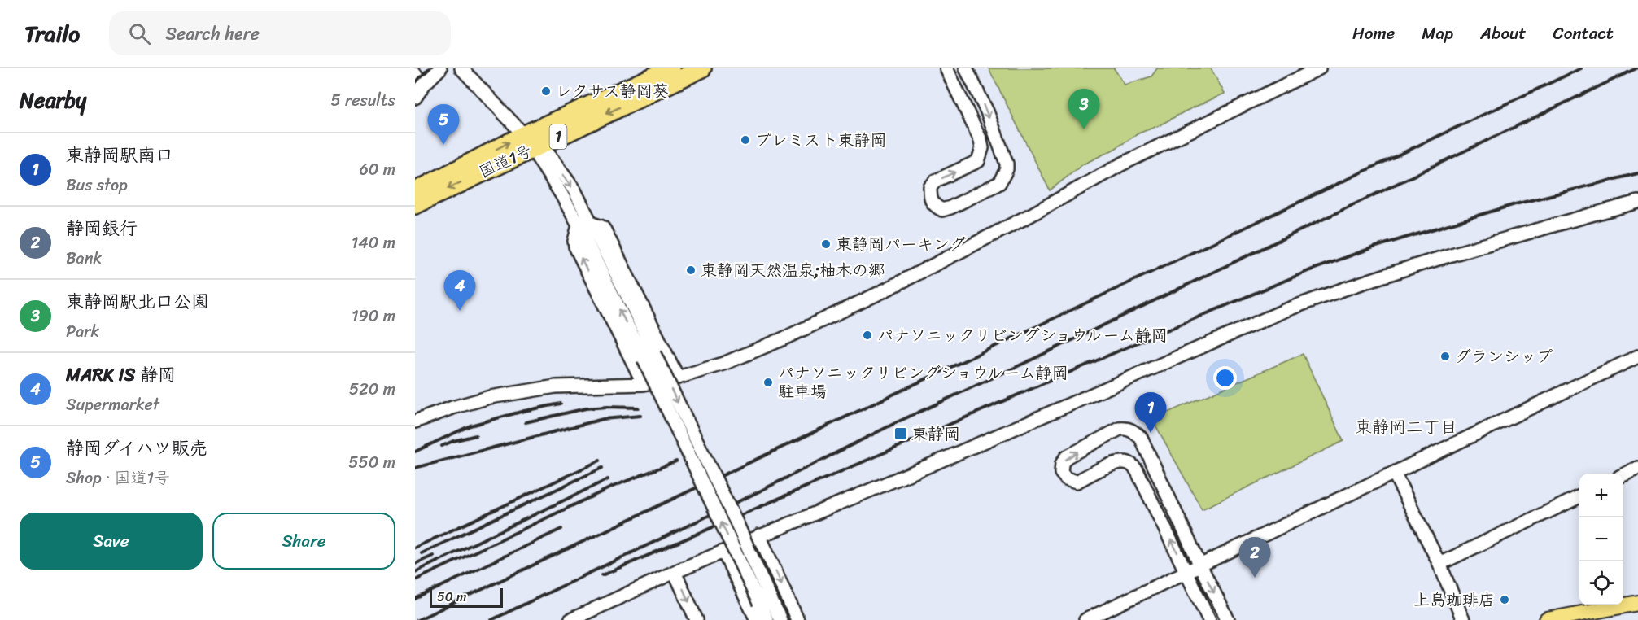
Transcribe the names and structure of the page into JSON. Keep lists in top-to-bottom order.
{
  "streets": {
    "highway": ["1", "国道1号"]
  },
  "districts": ["東静岡二丁目"],
  "places": {
    "other": [
      "レクサス静岡葵",
      "プレミスト東静岡",
      "東静岡パーキング",
      "東静岡天然温泉;柚木の郷",
      "パナソニックリビングショウルーム静岡",
      "グランシップ",
      "パナソニックリビングショウルーム静岡 駐車場",
      "上島珈琲店"
    ],
    "transit": ["東静岡"]
  },
  "scale_bar": "50 m",
  "page": {
    "header": "Trailo",
    "search": "Search here",
    "nav": [
      "Home",
      "Map",
      "About",
      "Contact"
    ],
    "heading": ["Nearby", "5 results"],
    "pins": [
      "3",
      "5",
      "4",
      "1",
      "2"
    ],
    "list": [
      {
        "mark": "1",
        "name": "東静岡駅南口",
        "note": "Bus stop",
        "value": "60 m"
      },
      {
        "mark": "2",
        "name": "静岡銀行",
        "note": "Bank",
        "value": "140 m"
      },
      {
        "mark": "3",
        "name": "東静岡駅北口公園",
        "note": "Park",
        "value": "190 m"
      },
      {
        "mark": "4",
        "name": "MARK IS 静岡",
        "note": "Supermarket",
        "value": "520 m"
      },
      {
        "mark": "5",
        "name": "静岡ダイハツ販売",
        "note": "Shop · 国道1号",
        "value": "550 m"
      }
    ],
    "map_buttons": ["+", "−"],
    "buttons": ["Save", "Share"],
    "scale": "50 m"
  }
}
